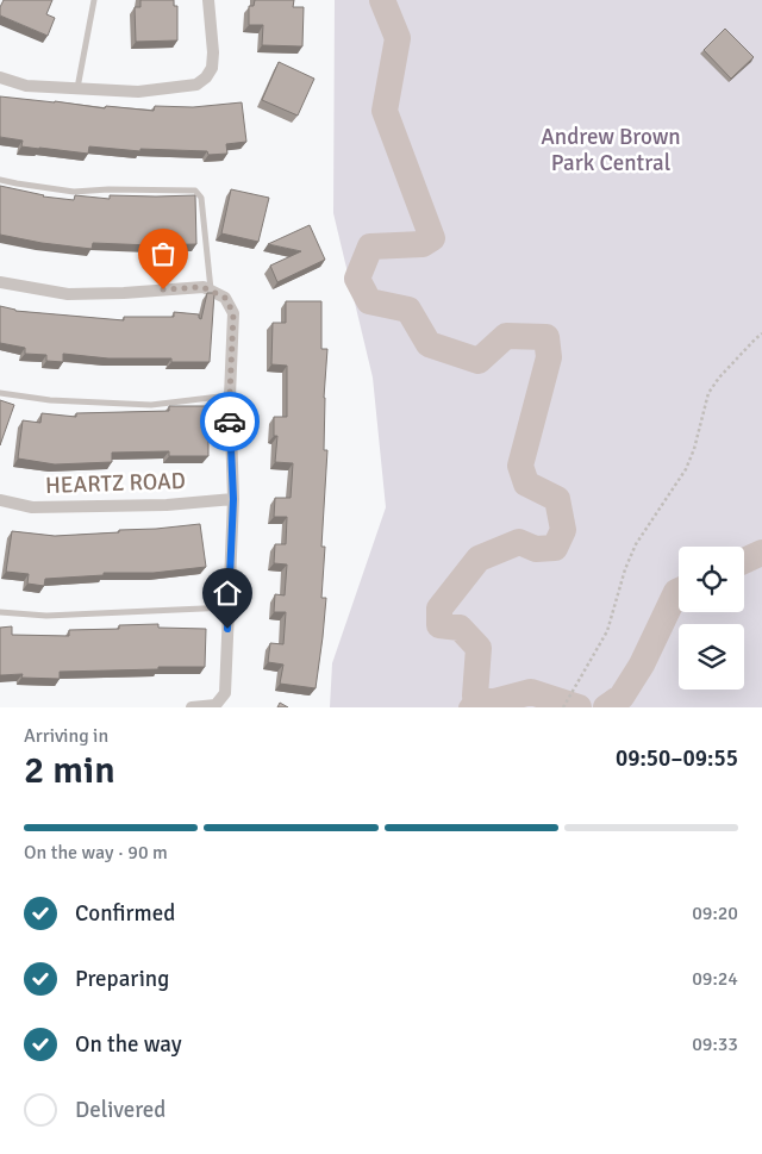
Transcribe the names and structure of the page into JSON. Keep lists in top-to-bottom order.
{
  "streets": {
    "street": ["HEARTZ ROAD"]
  },
  "parks": ["Andrew Brown Park Central"],
  "page": {
    "heading": ["2 min", "Arriving in", "09:50–09:55"],
    "bar": "On the way · 90 m",
    "list": [
      ["Confirmed", "09:20"],
      ["Preparing", "09:24"],
      ["On the way", "09:33"],
      "Delivered"
    ]
  }
}
